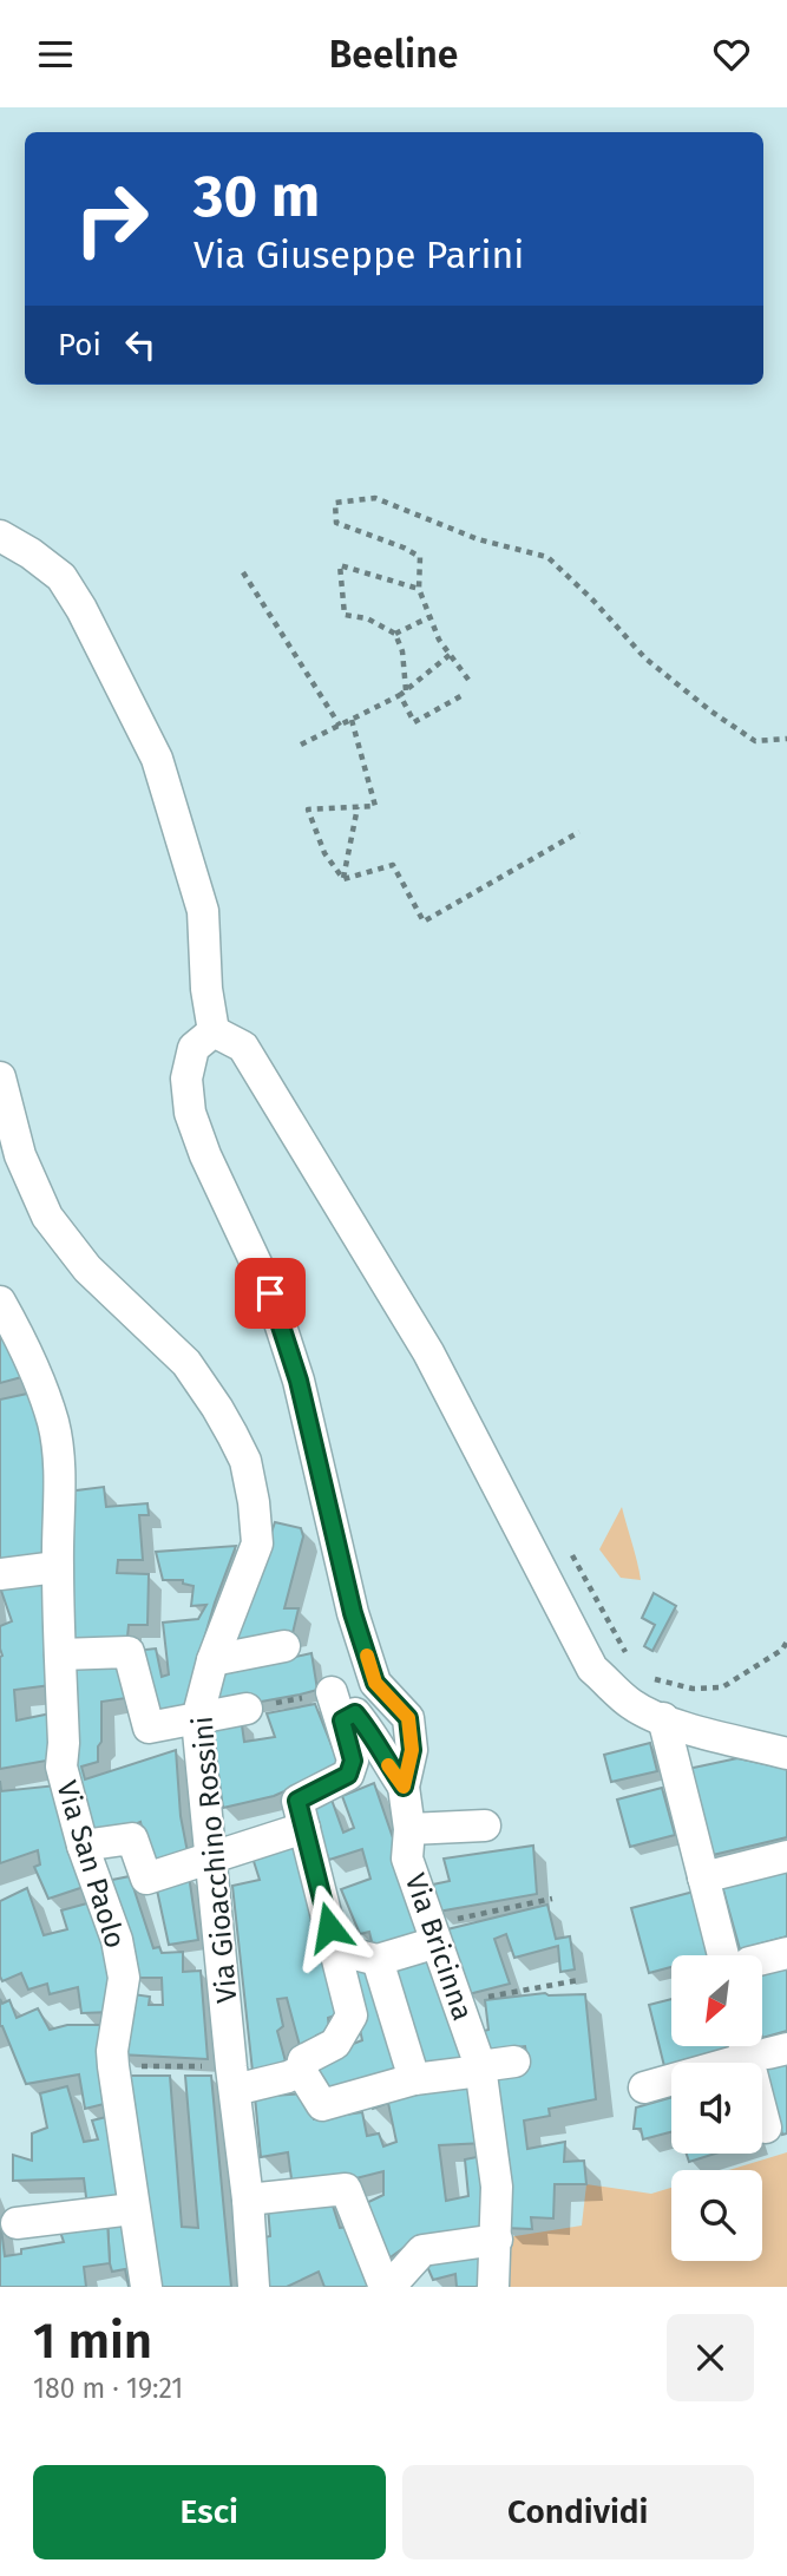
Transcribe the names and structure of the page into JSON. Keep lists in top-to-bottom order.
{
  "streets": {
    "street": ["Via Gioacchino Rossini", "Via San Paolo", "Via Bricinna"]
  },
  "north": "bottom left",
  "page": {
    "header": "Beeline",
    "turn": ["30 m", "Via Giuseppe Parini"],
    "then": "Poi",
    "heading": ["1 min", "180 m · 19:21"],
    "buttons": ["Esci", "Condividi"]
  }
}
